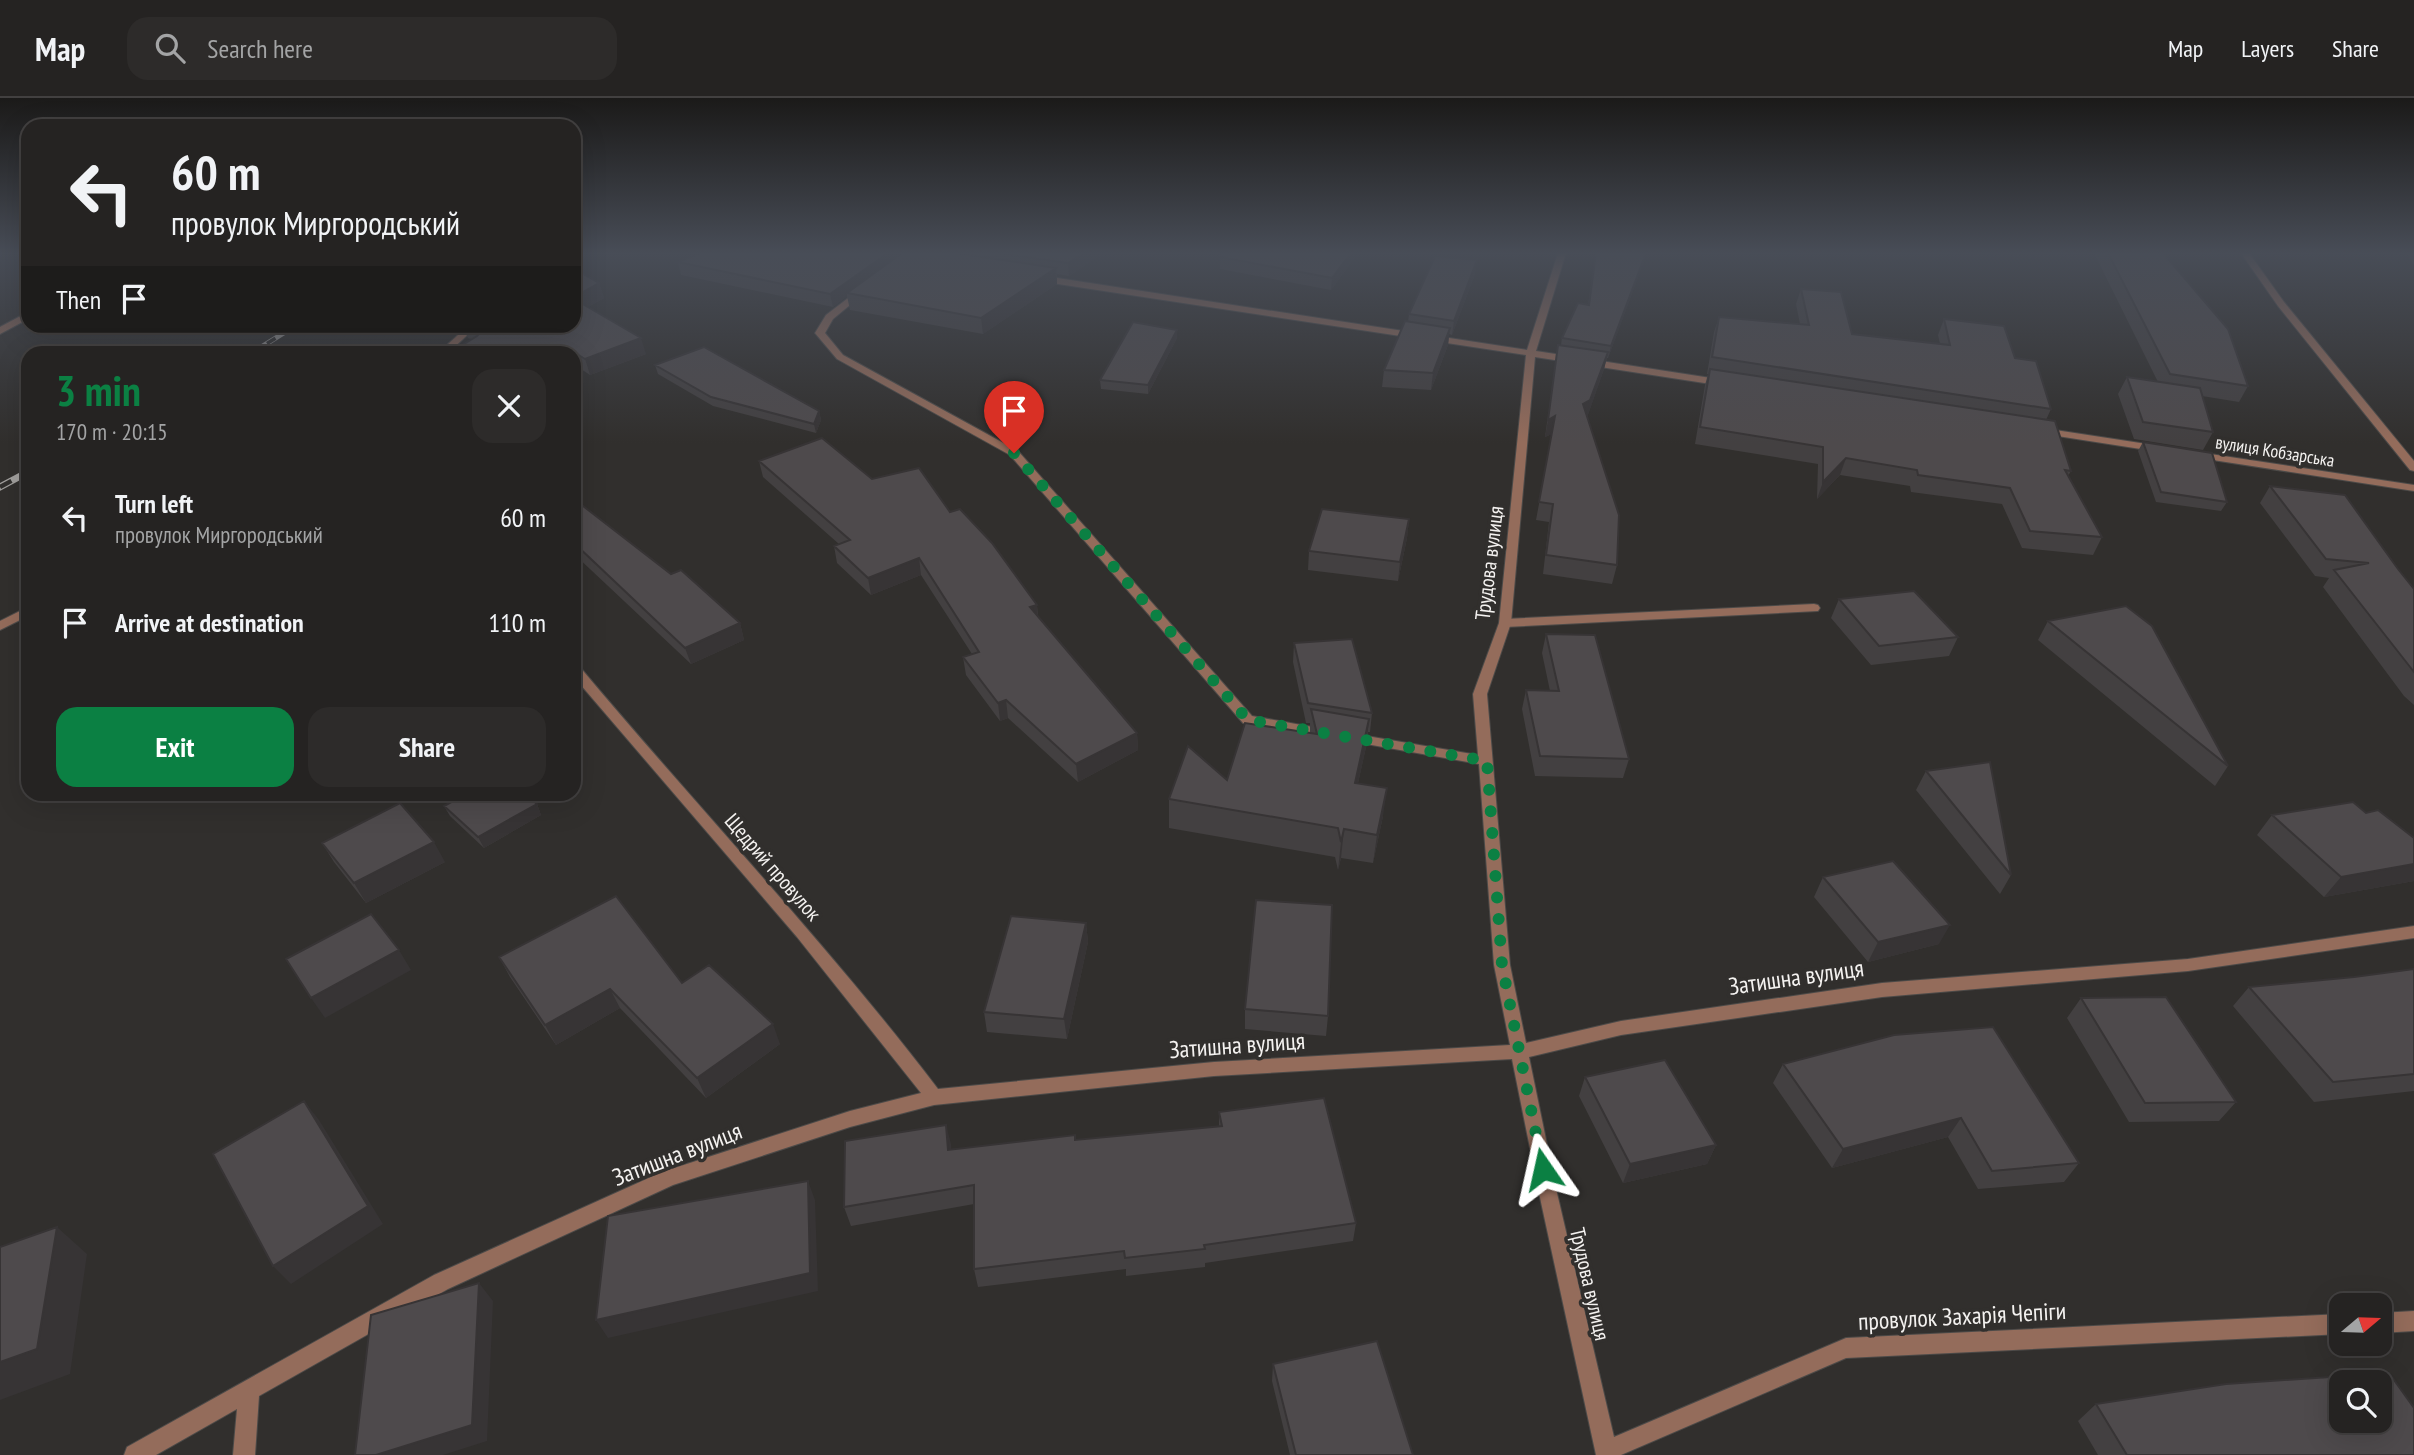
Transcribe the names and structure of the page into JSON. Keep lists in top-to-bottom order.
{
  "streets": {
    "street": [
      "вулиця Кобзарська",
      "Трудова вулиця",
      "Щедрий провулок",
      "Затишна вулиця",
      "провулок Захарія Чепіги"
    ]
  },
  "crossings": [
    ["Трудова вулиця", "Затишна вулиця"],
    ["Трудова вулиця", "провулок Захарія Чепіги"],
    ["Щедрий провулок", "Затишна вулиця"]
  ],
  "north": "right",
  "page": {
    "header": "Map",
    "search": "Search here",
    "nav": ["Map", "Layers", "Share"],
    "turn": ["60 m", "провулок Миргородський"],
    "then": "Then",
    "heading": ["3 min", "170 m · 20:15"],
    "list": [
      {
        "name": "Turn left",
        "note": "провулок Миргородський",
        "value": "60 m"
      },
      {
        "name": "Arrive at destination",
        "value": "110 m"
      }
    ],
    "buttons": ["Exit", "Share"]
  }
}
